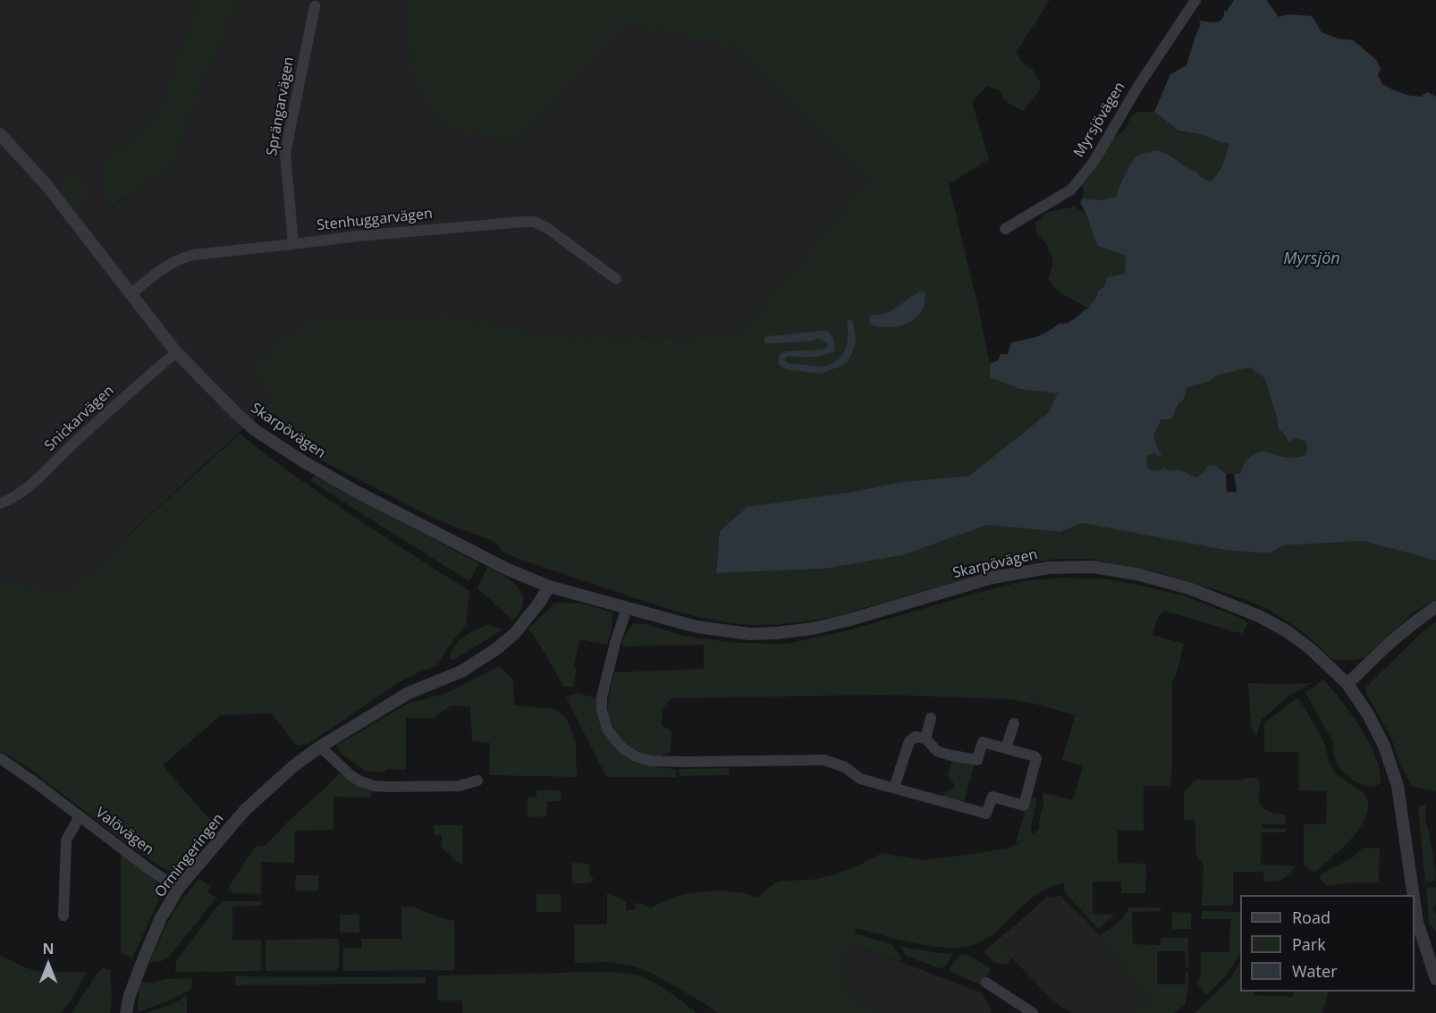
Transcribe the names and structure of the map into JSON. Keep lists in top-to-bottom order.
{
  "streets": {
    "street": [
      "Sprängarvägen",
      "Myrsjövägen",
      "Stenhuggarvägen",
      "Snickarvägen",
      "Skarpövägen",
      "Valövägen",
      "Ormingeringen"
    ]
  },
  "crossings": [
    ["Sprängarvägen", "Stenhuggarvägen"],
    ["Stenhuggarvägen", "Skarpövägen"],
    ["Snickarvägen", "Skarpövägen"],
    ["Skarpövägen", "Ormingeringen"],
    ["Valövägen", "Ormingeringen"]
  ],
  "water": ["Myrsjön"],
  "legend": ["Road", "Park", "Water"],
  "north": "top"
}
